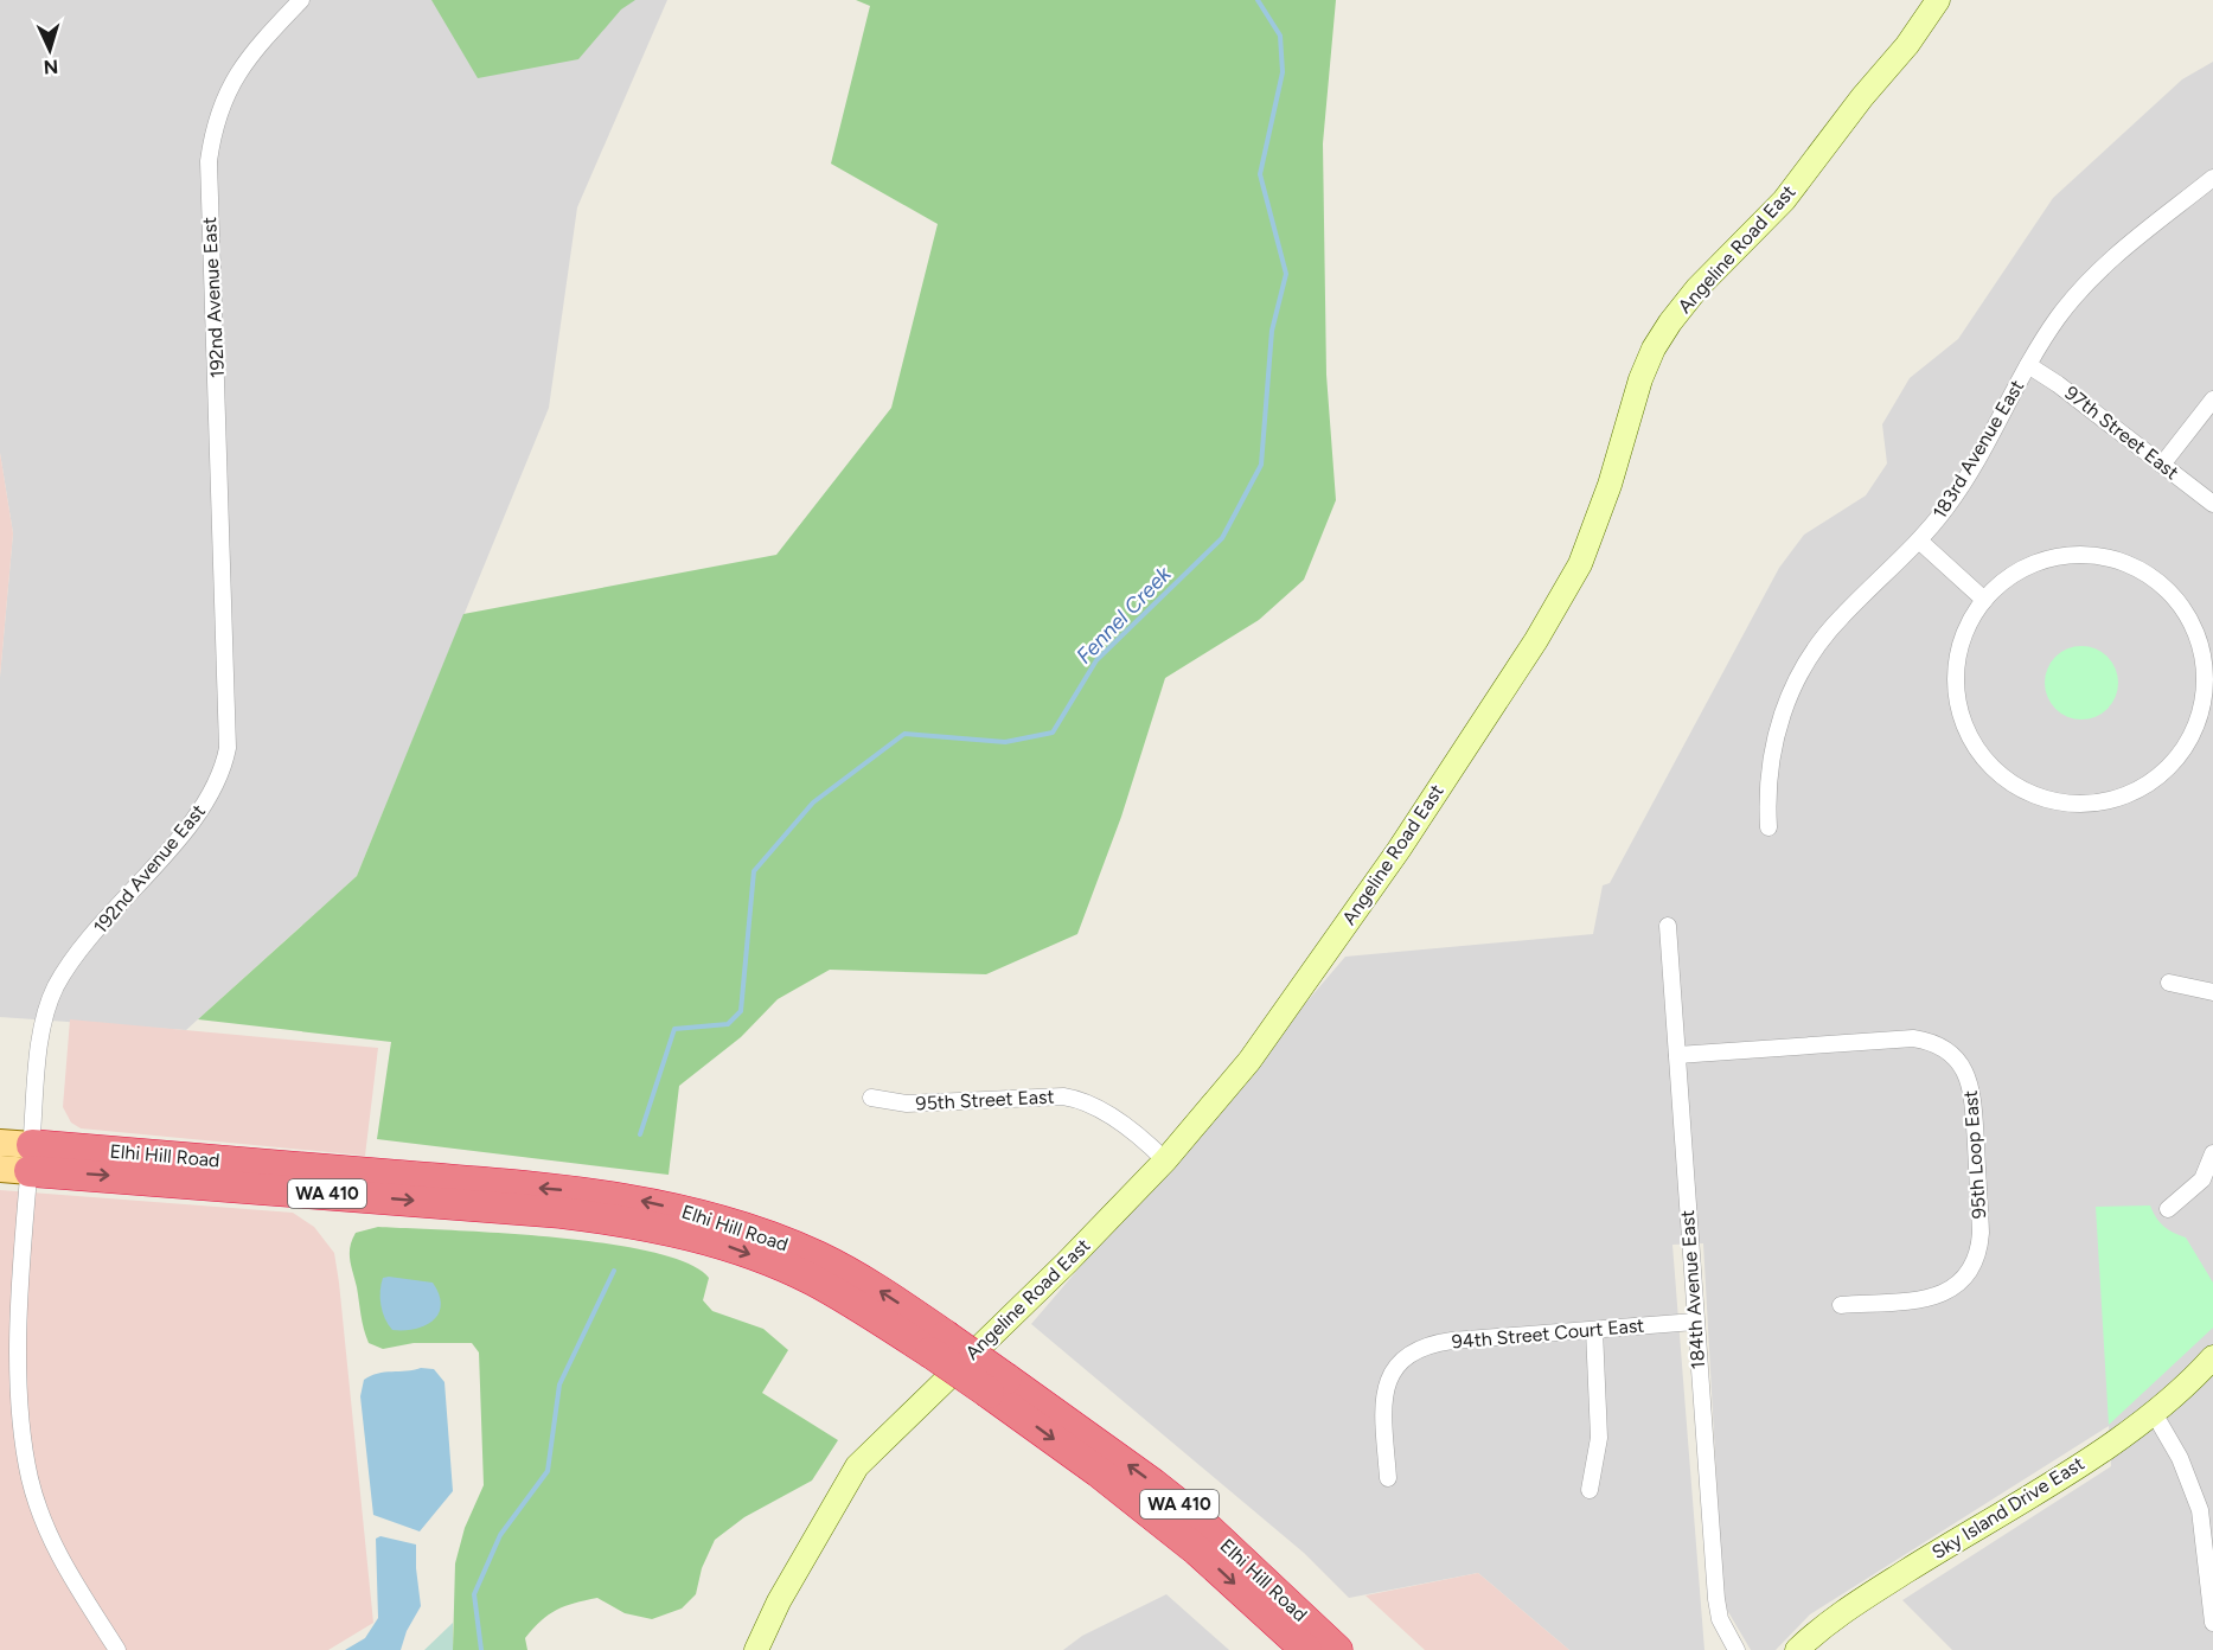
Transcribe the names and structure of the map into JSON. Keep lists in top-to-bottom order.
{
  "streets": {
    "highway": ["Elhi Hill Road", "WA 410"],
    "street": [
      "Angeline Road East",
      "192nd Avenue East",
      "97th Street East",
      "183rd Avenue East",
      "95th Street East",
      "95th Loop East",
      "184th Avenue East",
      "94th Street Court East",
      "Sky Island Drive East"
    ]
  },
  "crossings": [
    ["Angeline Road East", "95th Street East"],
    ["192nd Avenue East", "Elhi Hill Road"],
    ["97th Street East", "183rd Avenue East"],
    ["95th Loop East", "184th Avenue East"],
    ["184th Avenue East", "94th Street Court East"]
  ],
  "water": ["Fennel Creek"],
  "north": "bottom"
}
